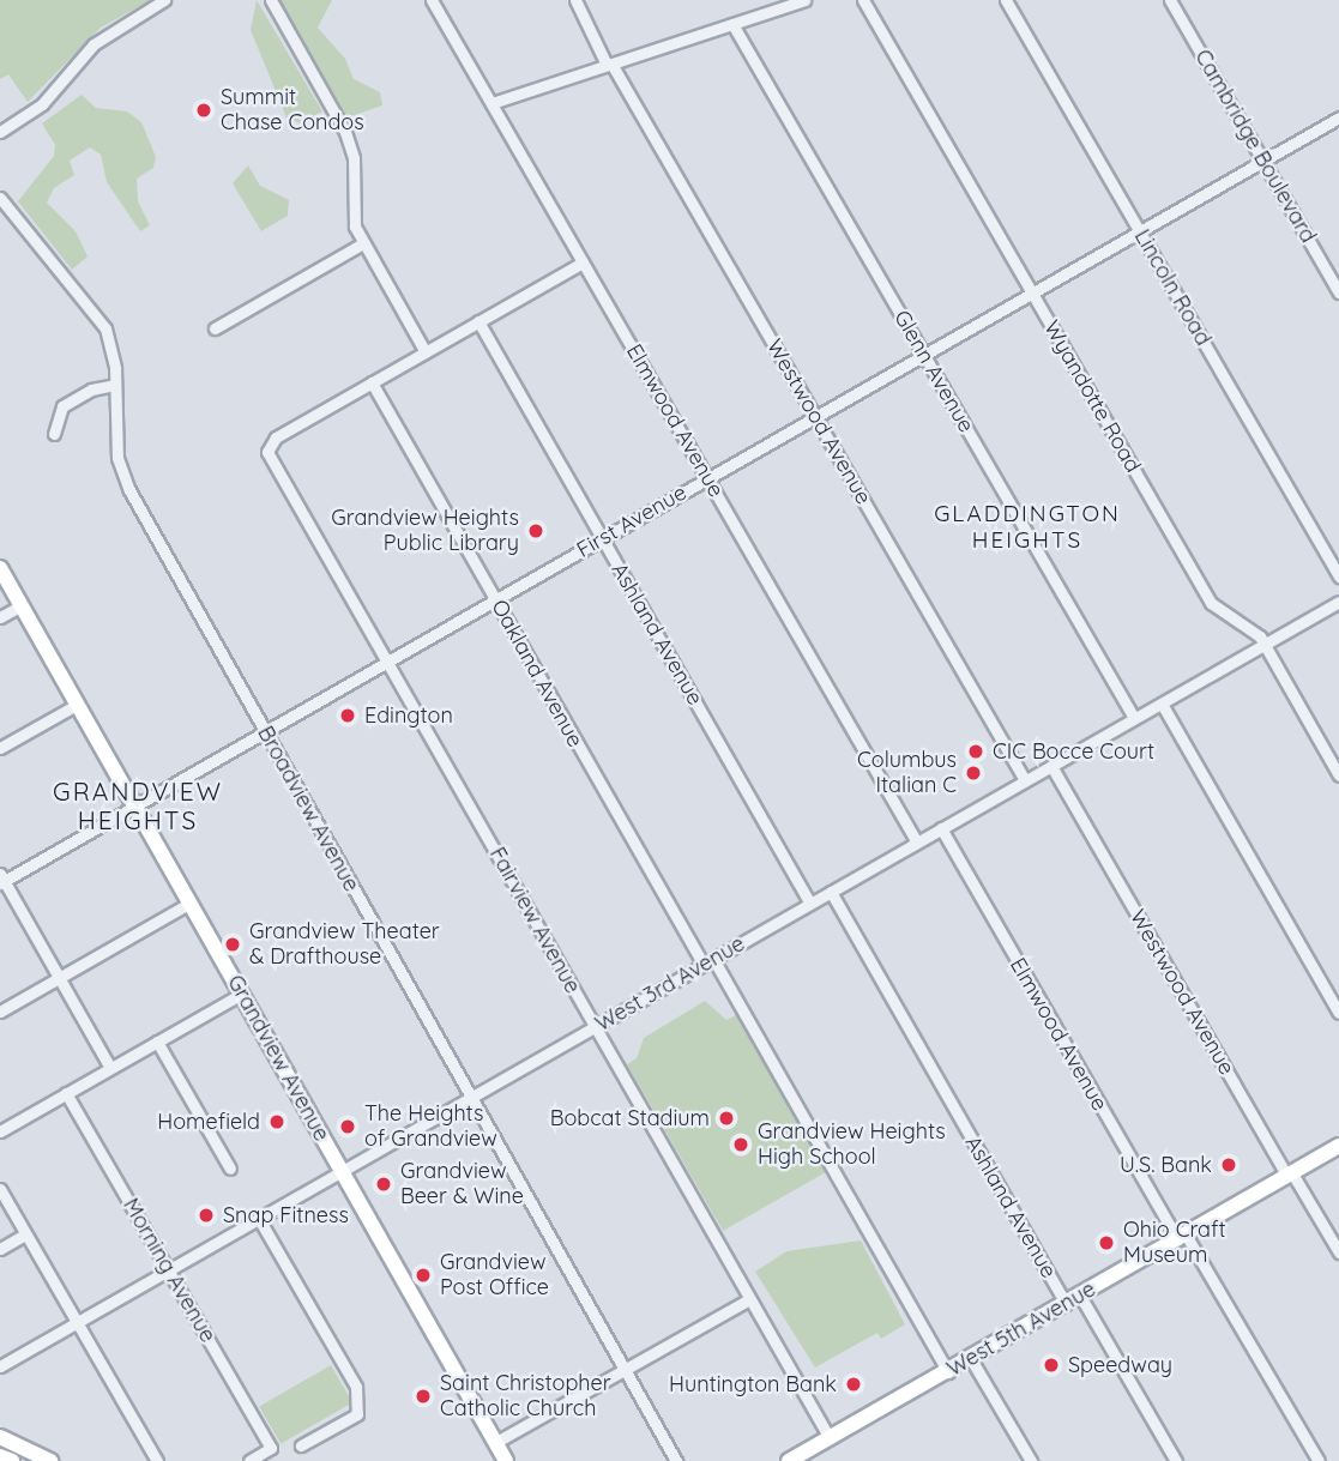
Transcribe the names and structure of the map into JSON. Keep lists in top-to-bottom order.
{
  "streets": {
    "main road": ["Grandview Avenue", "West 5th Avenue"],
    "street": [
      "Cambridge Boulevard",
      "Lincoln Road",
      "Glenn Avenue",
      "Wyandotte Road",
      "Elmwood Avenue",
      "Westwood Avenue",
      "First Avenue",
      "Ashland Avenue",
      "Oakland Avenue",
      "Broadview Avenue",
      "Fairview Avenue",
      "West 3rd Avenue",
      "Morning Avenue"
    ]
  },
  "crossings": [
    ["Cambridge Boulevard", "First Avenue"],
    ["Lincoln Road", "First Avenue"],
    ["Glenn Avenue", "First Avenue"],
    ["Glenn Avenue", "West 3rd Avenue"],
    ["Wyandotte Road", "First Avenue"],
    ["Wyandotte Road", "West 3rd Avenue"],
    ["Elmwood Avenue", "First Avenue"],
    ["Elmwood Avenue", "West 3rd Avenue"],
    ["Elmwood Avenue", "West 5th Avenue"],
    ["Westwood Avenue", "First Avenue"],
    ["Westwood Avenue", "West 3rd Avenue"],
    ["Westwood Avenue", "West 5th Avenue"],
    ["First Avenue", "Ashland Avenue"],
    ["First Avenue", "Oakland Avenue"],
    ["First Avenue", "Broadview Avenue"],
    ["First Avenue", "Fairview Avenue"],
    ["First Avenue", "Grandview Avenue"],
    ["Ashland Avenue", "West 3rd Avenue"],
    ["Ashland Avenue", "West 5th Avenue"],
    ["Oakland Avenue", "Fairview Avenue"],
    ["Oakland Avenue", "West 3rd Avenue"],
    ["Oakland Avenue", "West 5th Avenue"],
    ["Broadview Avenue", "West 3rd Avenue"],
    ["Fairview Avenue", "West 3rd Avenue"],
    ["Fairview Avenue", "West 5th Avenue"],
    ["West 3rd Avenue", "Grandview Avenue"],
    ["West 3rd Avenue", "Morning Avenue"]
  ],
  "districts": ["GLADDINGTON HEIGHTS", "GRANDVIEW HEIGHTS"],
  "places": [
    "Summit Chase Condos",
    "Grandview Heights Public Library",
    "Edington",
    "CIC Bocce Court",
    "Columbus Italian C",
    "Grandview Theater & Drafthouse",
    "Bobcat Stadium",
    "Homefield",
    "The Heights of Grandview",
    "Grandview Heights High School",
    "U.S. Bank",
    "Grandview Beer & Wine",
    "Snap Fitness",
    "Ohio Craft Museum",
    "Grandview Post Office",
    "Speedway",
    "Huntington Bank",
    "Saint Christopher Catholic Church"
  ]
}
